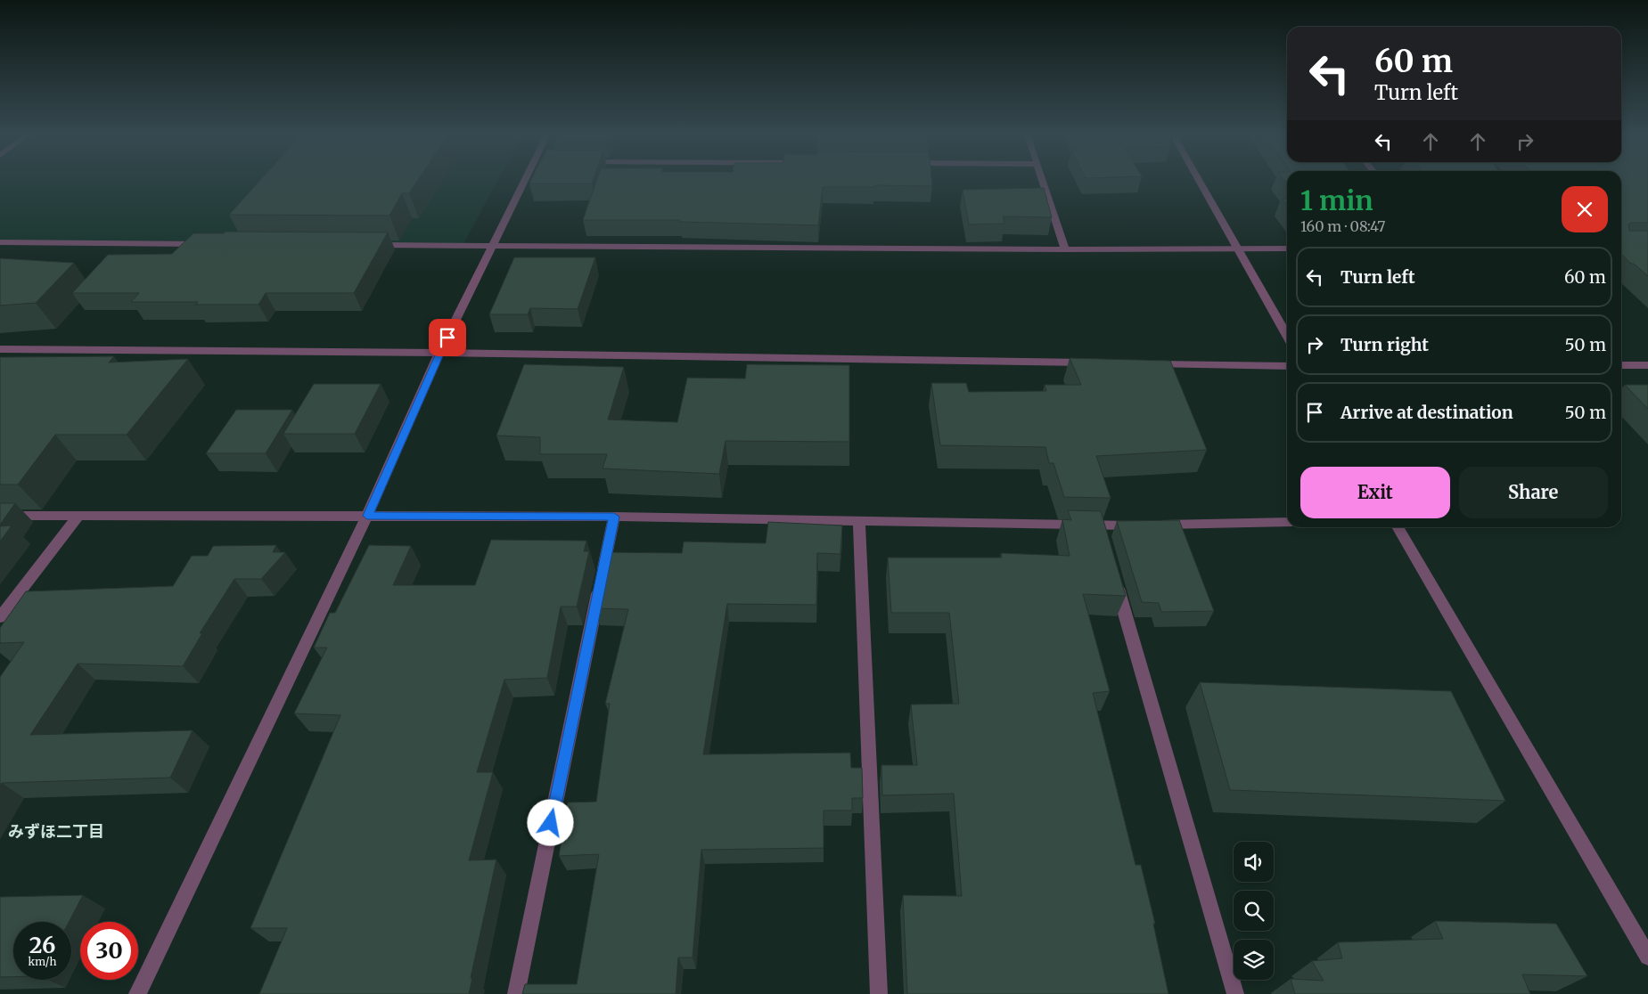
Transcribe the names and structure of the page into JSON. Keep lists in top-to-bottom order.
{
  "districts": ["みずほ二丁目"],
  "page": {
    "turn": ["60 m", "Turn left"],
    "heading": ["1 min", "160 m · 08:47"],
    "list": [
      {
        "name": "Turn left",
        "value": "60 m"
      },
      {
        "name": "Turn right",
        "value": "50 m"
      },
      {
        "name": "Arrive at destination",
        "value": "50 m"
      }
    ],
    "buttons": ["Exit", "Share"],
    "speed": "26 km/h",
    "limit": "30"
  }
}
